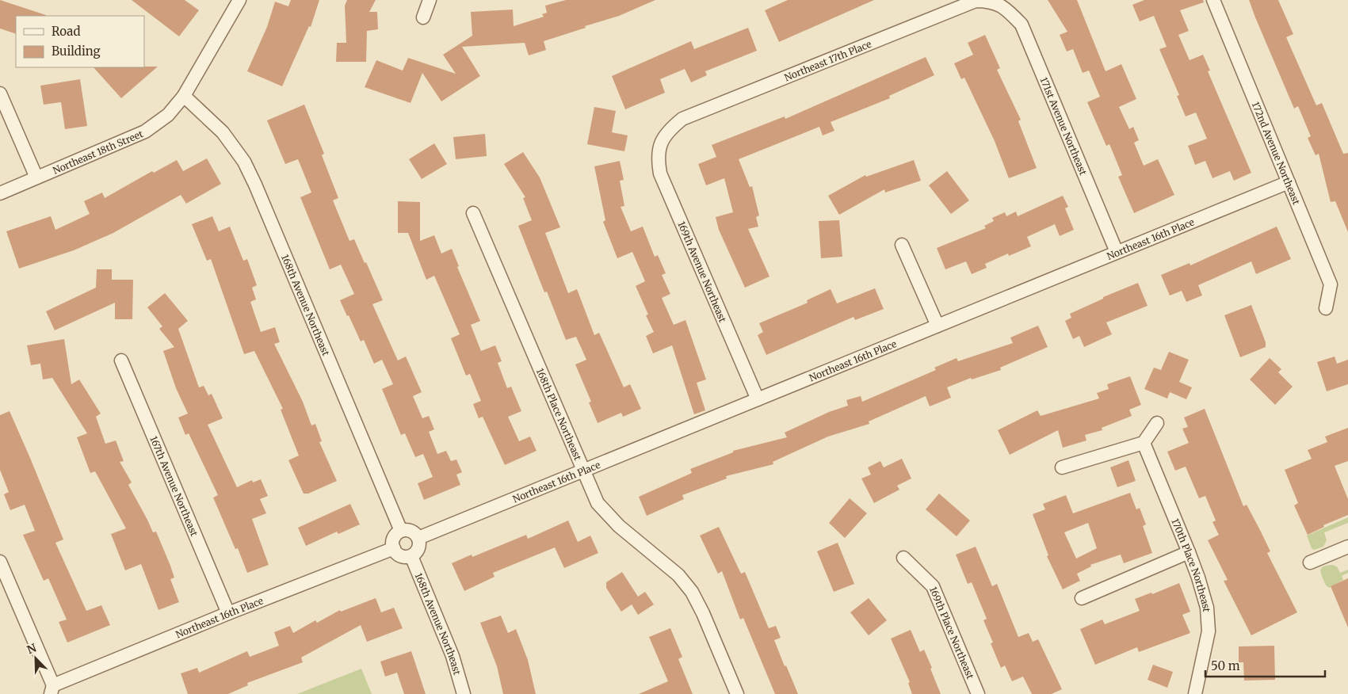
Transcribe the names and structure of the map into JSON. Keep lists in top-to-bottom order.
{
  "streets": {
    "street": [
      "Northeast 17th Place",
      "171st Avenue Northeast",
      "Northeast 18th Street",
      "172nd Avenue Northeast",
      "Northeast 16th Place",
      "169th Avenue Northeast",
      "168th Avenue Northeast",
      "168th Place Northeast",
      "167th Avenue Northeast",
      "170th Place Northeast",
      "169th Place Northeast"
    ]
  },
  "crossings": [
    ["Northeast 17th Place", "171st Avenue Northeast"],
    ["Northeast 17th Place", "169th Avenue Northeast"],
    ["171st Avenue Northeast", "Northeast 16th Place"],
    ["Northeast 18th Street", "168th Avenue Northeast"],
    ["172nd Avenue Northeast", "Northeast 16th Place"],
    ["Northeast 16th Place", "169th Avenue Northeast"],
    ["Northeast 16th Place", "168th Avenue Northeast"],
    ["Northeast 16th Place", "168th Place Northeast"],
    ["Northeast 16th Place", "167th Avenue Northeast"]
  ],
  "legend": ["Road", "Building"],
  "scale_bar": "50 m",
  "north": "top left"
}
